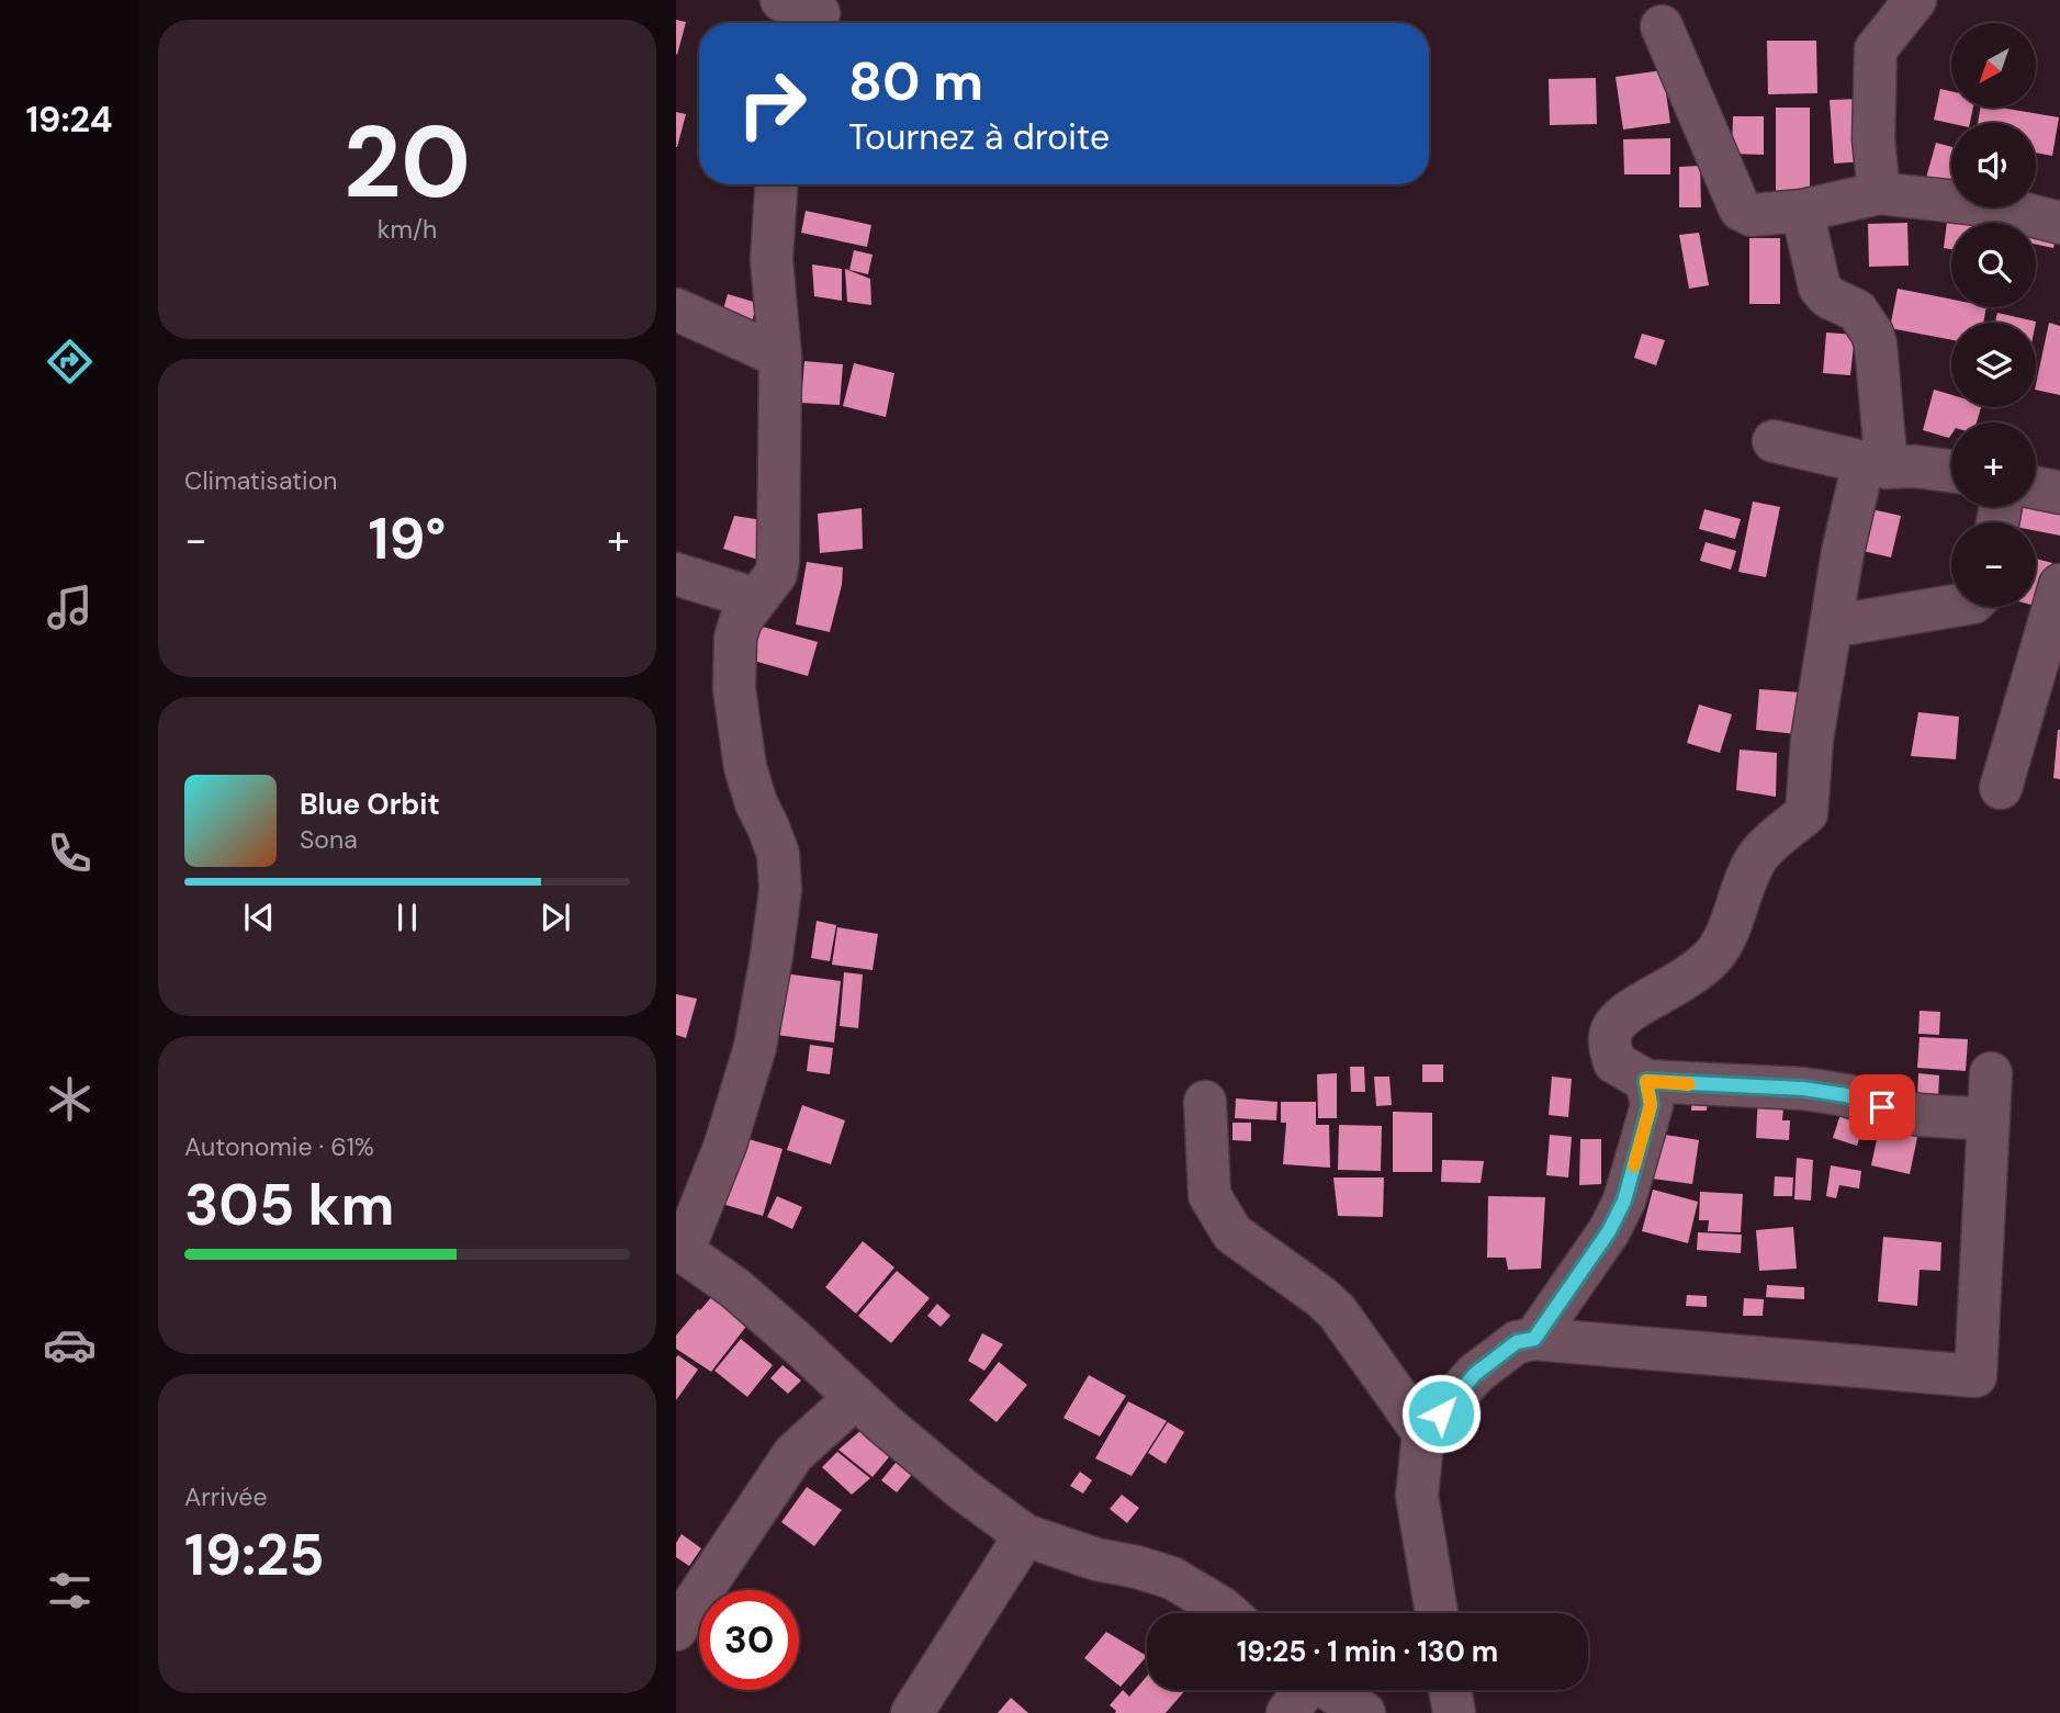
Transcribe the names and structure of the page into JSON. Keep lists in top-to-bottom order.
{
  "north": "bottom left",
  "page": {
    "tabs": "19:24",
    "tile": [
      ["20", "km/h"],
      "Climatisation",
      ["Autonomie · 61%", "305 km"],
      ["Arrivée", "19:25"]
    ],
    "map_buttons": ["+", "−"],
    "turn": ["80 m", "Tournez à droite"],
    "heat": ["−", "19°", "+"],
    "song": ["Blue Orbit", "Sona"],
    "limit": "30",
    "trip": "19:25 · 1 min · 130 m"
  }
}
